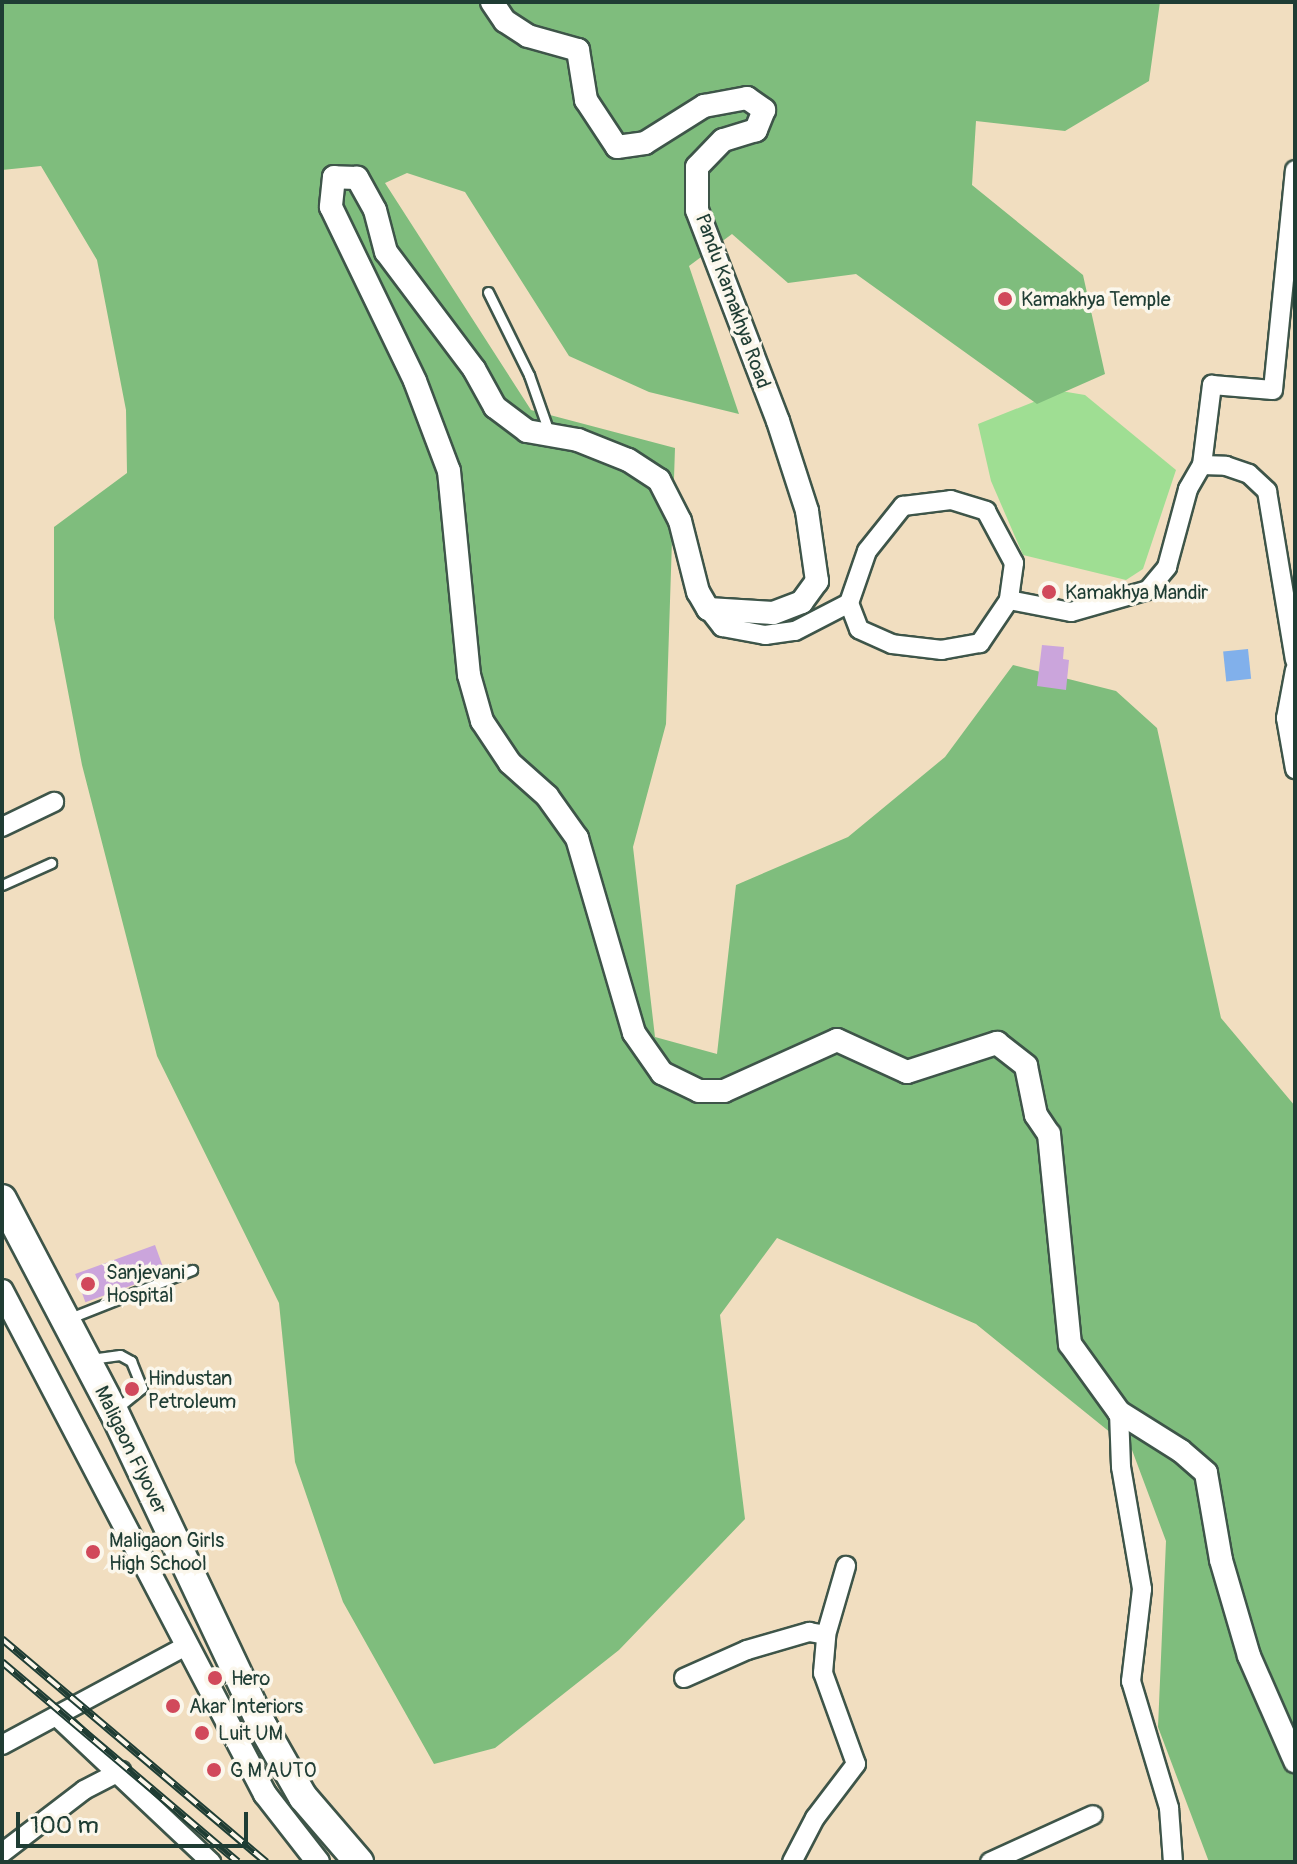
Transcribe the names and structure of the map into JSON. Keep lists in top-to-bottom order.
{
  "streets": {
    "main road": ["Maligaon Flyover"],
    "street": ["Pandu Kamakhya Road"]
  },
  "places": [
    "Kamakhya Temple",
    "Kamakhya Mandir",
    "Sanjevani Hospital",
    "Hindustan Petroleum",
    "Maligaon Girls High School",
    "Hero",
    "Akar Interiors",
    "Luit UM",
    "G M AUTO"
  ],
  "scale_bar": "100 m"
}
